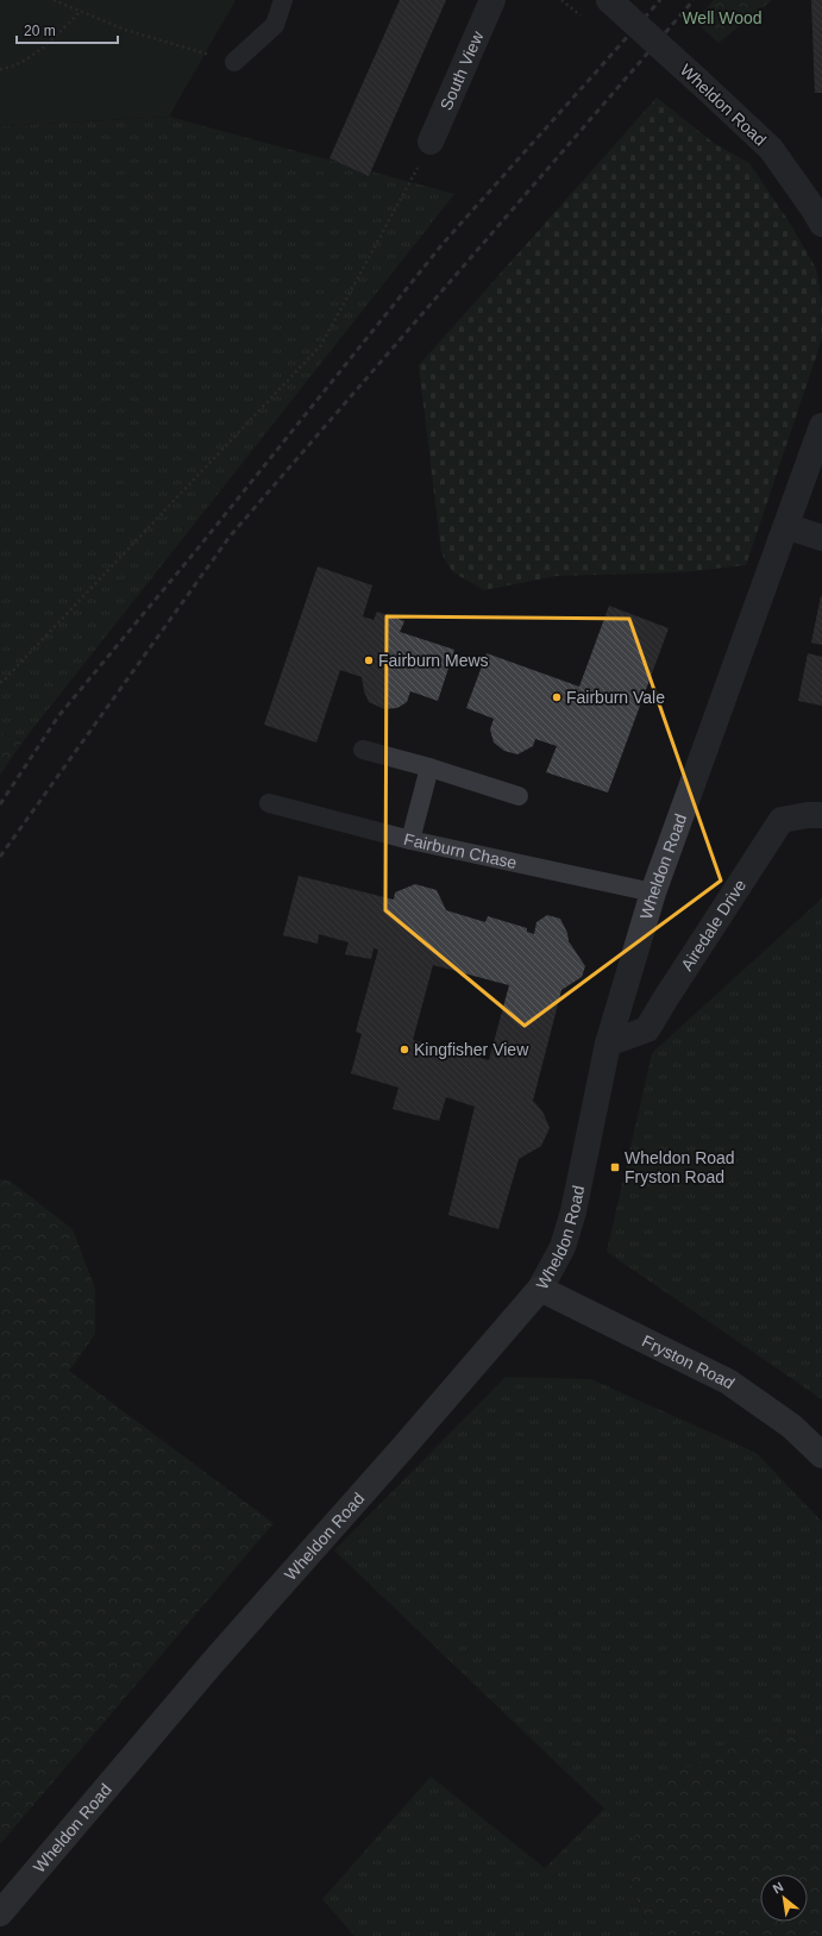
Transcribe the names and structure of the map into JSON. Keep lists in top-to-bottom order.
{
  "streets": {
    "street": [
      "South View",
      "Wheldon Road",
      "Airedale Drive",
      "Fryston Road"
    ],
    "lane": ["Fairburn Chase"]
  },
  "crossings": [
    ["Wheldon Road", "Fairburn Chase"],
    ["Wheldon Road", "Airedale Drive"],
    ["Wheldon Road", "Fryston Road"]
  ],
  "parks": ["Well Wood"],
  "places": {
    "other": ["Fairburn Mews", "Fairburn Vale", "Kingfisher View"],
    "transit": ["Wheldon Road Fryston Road"]
  },
  "scale_bar": "20 m",
  "north": "top left"
}
